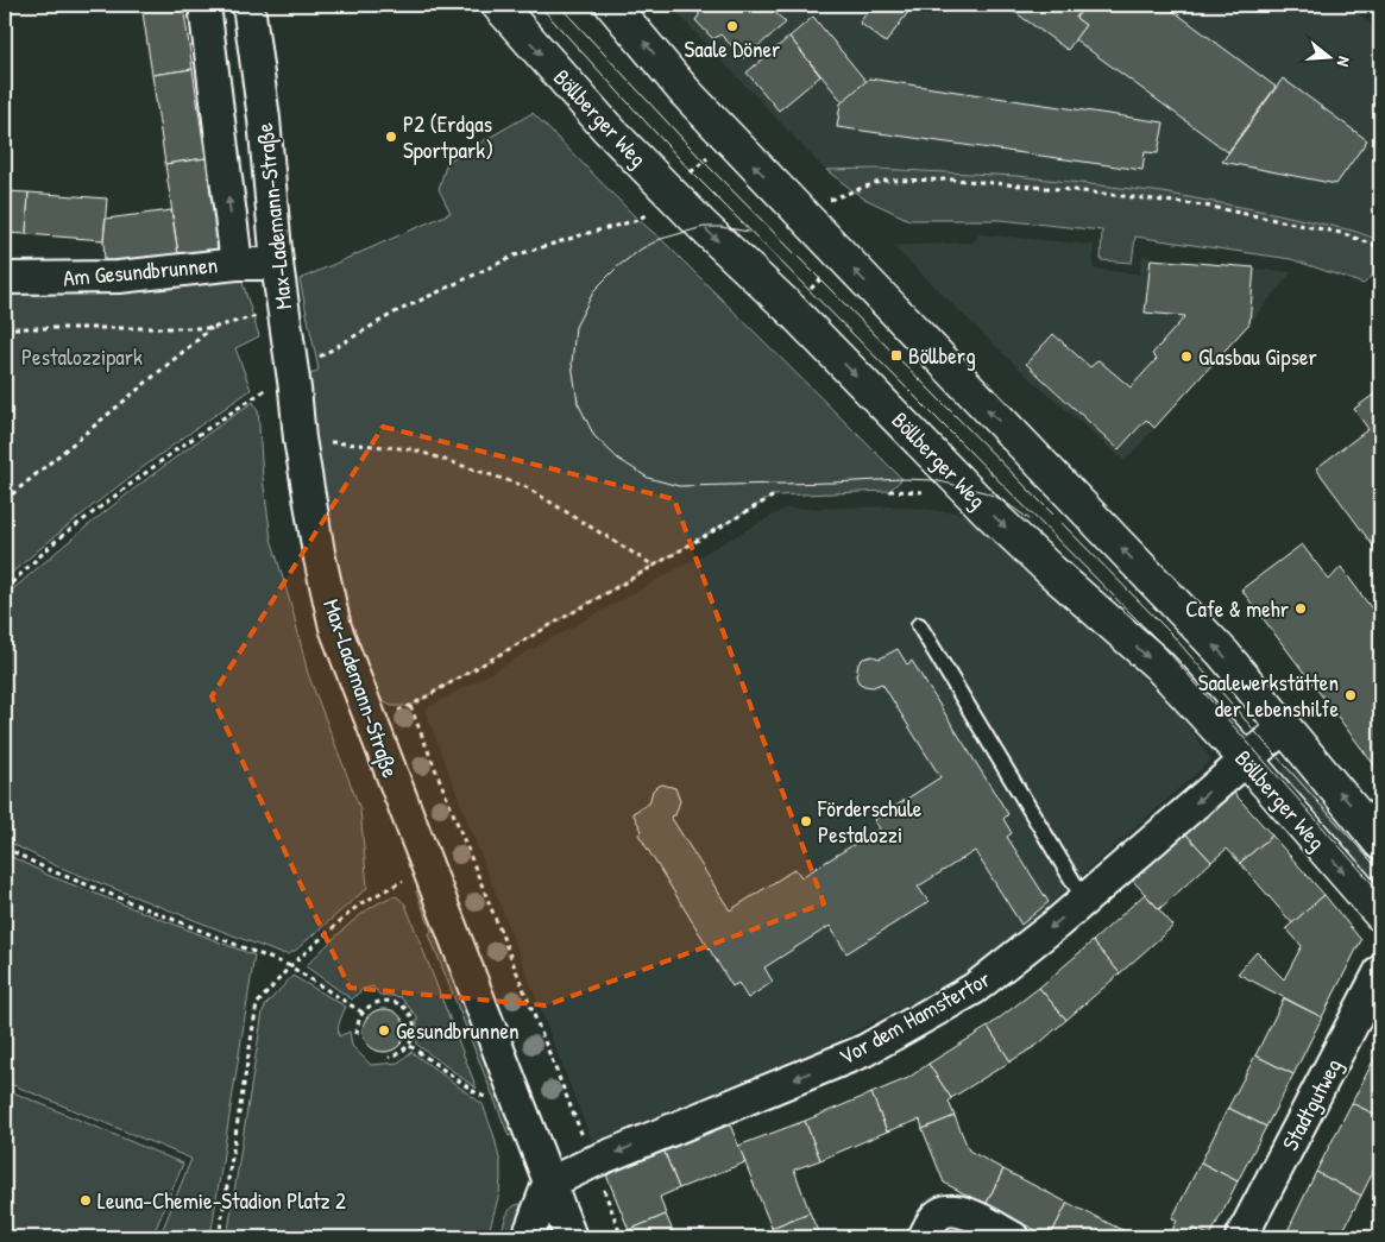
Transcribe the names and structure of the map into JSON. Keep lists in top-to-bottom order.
{
  "streets": {
    "street": [
      "Böllberger Weg",
      "Max-Lademann-Straße",
      "Am Gesundbrunnen",
      "Vor dem Hamstertor",
      "Stadtgutweg"
    ]
  },
  "crossings": [
    ["Böllberger Weg", "Vor dem Hamstertor"],
    ["Max-Lademann-Straße", "Am Gesundbrunnen"],
    ["Max-Lademann-Straße", "Vor dem Hamstertor"]
  ],
  "one_way": ["Vor dem Hamstertor"],
  "parks": ["Pestalozzipark"],
  "places": {
    "other": [
      "Saale Döner",
      "P2 (Erdgas Sportpark)",
      "Glasbau Gipser",
      "Cafe & mehr",
      "Saalewerkstätten der Lebenshilfe",
      "Förderschule Pestalozzi",
      "Gesundbrunnen",
      "Leuna-Chemie-Stadion Platz 2"
    ],
    "transit": ["Böllberg"]
  },
  "north": "right"
}
